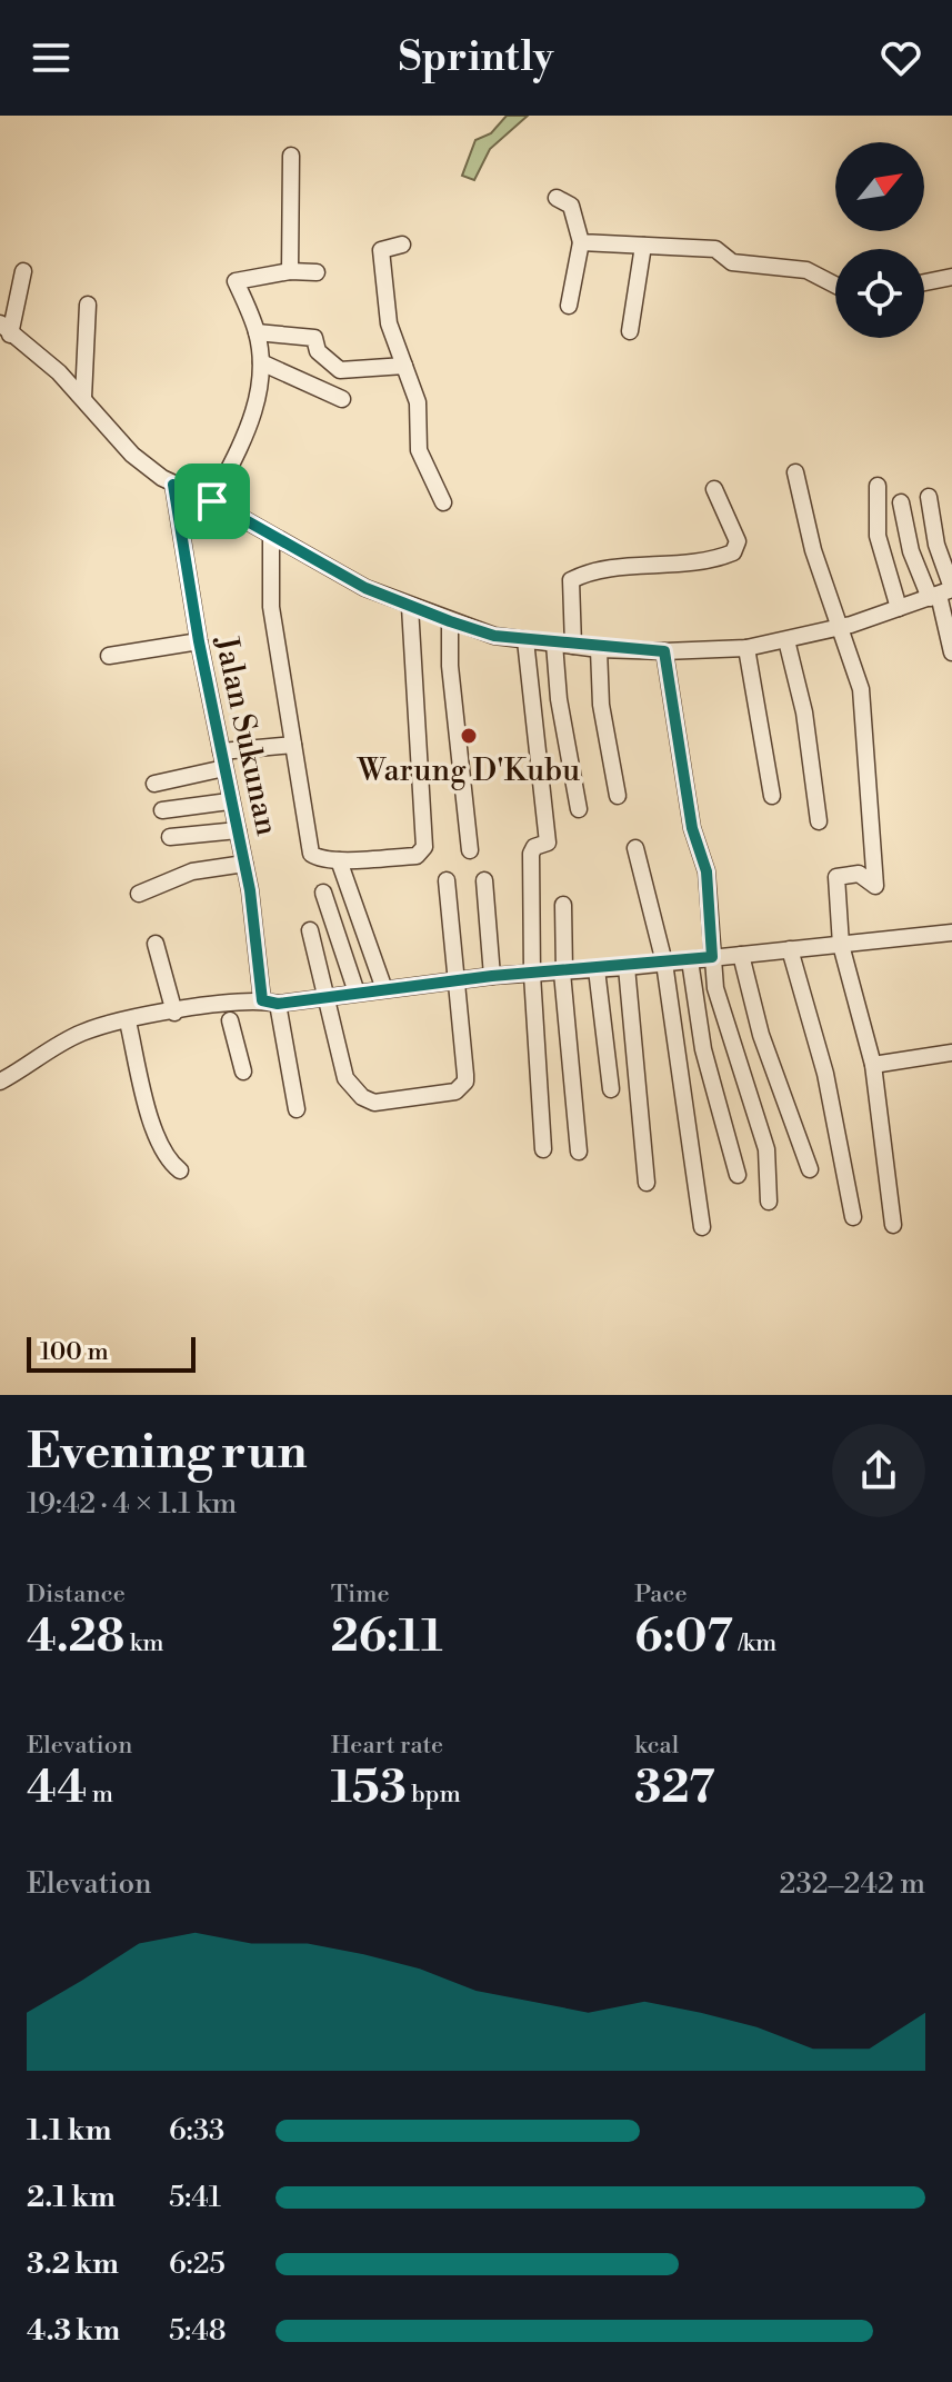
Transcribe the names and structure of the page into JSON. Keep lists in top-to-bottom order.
{
  "streets": {
    "street": ["Jalan Sukunan"]
  },
  "places": ["Warung D'Kubu"],
  "scale_bar": "100 m",
  "north": "top right",
  "page": {
    "header": "Sprintly",
    "scale": "100 m",
    "heading": ["Evening run", "19:42 · 4 × 1.1 km"],
    "stats": [
      ["Distance", "4.28 km"],
      ["Time", "26:11"],
      ["Pace", "6:07 /km"],
      ["Elevation", "44 m"],
      ["Heart rate", "153 bpm"],
      ["kcal", "327"]
    ],
    "chart": ["Elevation", "232–242 m"],
    "list": [
      {
        "name": "1.1 km",
        "note": "6:33"
      },
      {
        "name": "2.1 km",
        "note": "5:41"
      },
      {
        "name": "3.2 km",
        "note": "6:25"
      },
      {
        "name": "4.3 km",
        "note": "5:48"
      }
    ]
  }
}
